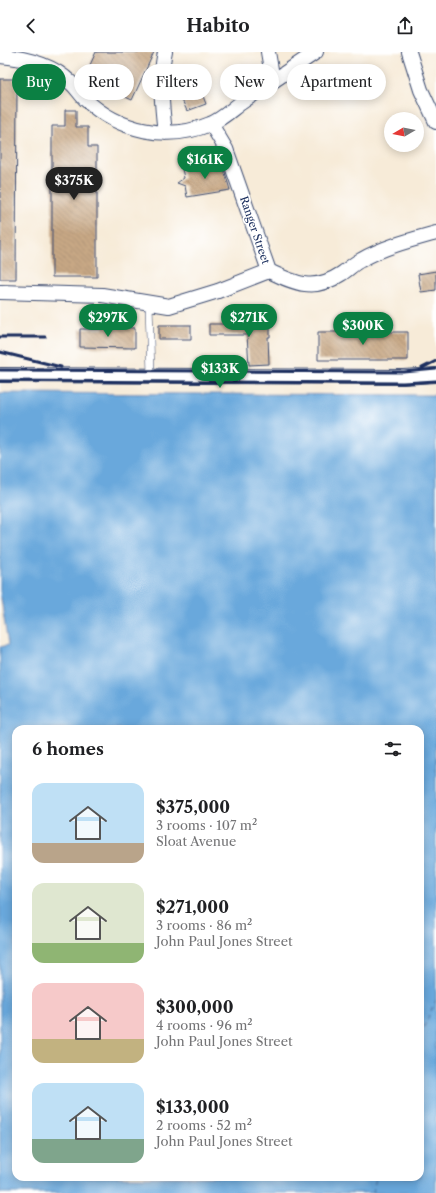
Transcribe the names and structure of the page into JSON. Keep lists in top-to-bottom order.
{
  "streets": {
    "street": ["Ranger Street"]
  },
  "north": "left",
  "page": {
    "header": "Habito",
    "chip": [
      "Buy",
      "Rent",
      "Filters",
      "New",
      "Apartment"
    ],
    "price": [
      "$161K",
      "$375K",
      "$297K",
      "$271K",
      "$300K",
      "$133K"
    ],
    "heading": "6 homes",
    "list": [
      {
        "name": "$375,000",
        "note": "3 rooms · 107 m² · Sloat Avenue"
      },
      {
        "name": "$271,000",
        "note": "3 rooms · 86 m² · John Paul Jones Street"
      },
      {
        "name": "$300,000",
        "note": "4 rooms · 96 m² · John Paul Jones Street"
      },
      {
        "name": "$133,000",
        "note": "2 rooms · 52 m² · John Paul Jones Street"
      }
    ]
  }
}
